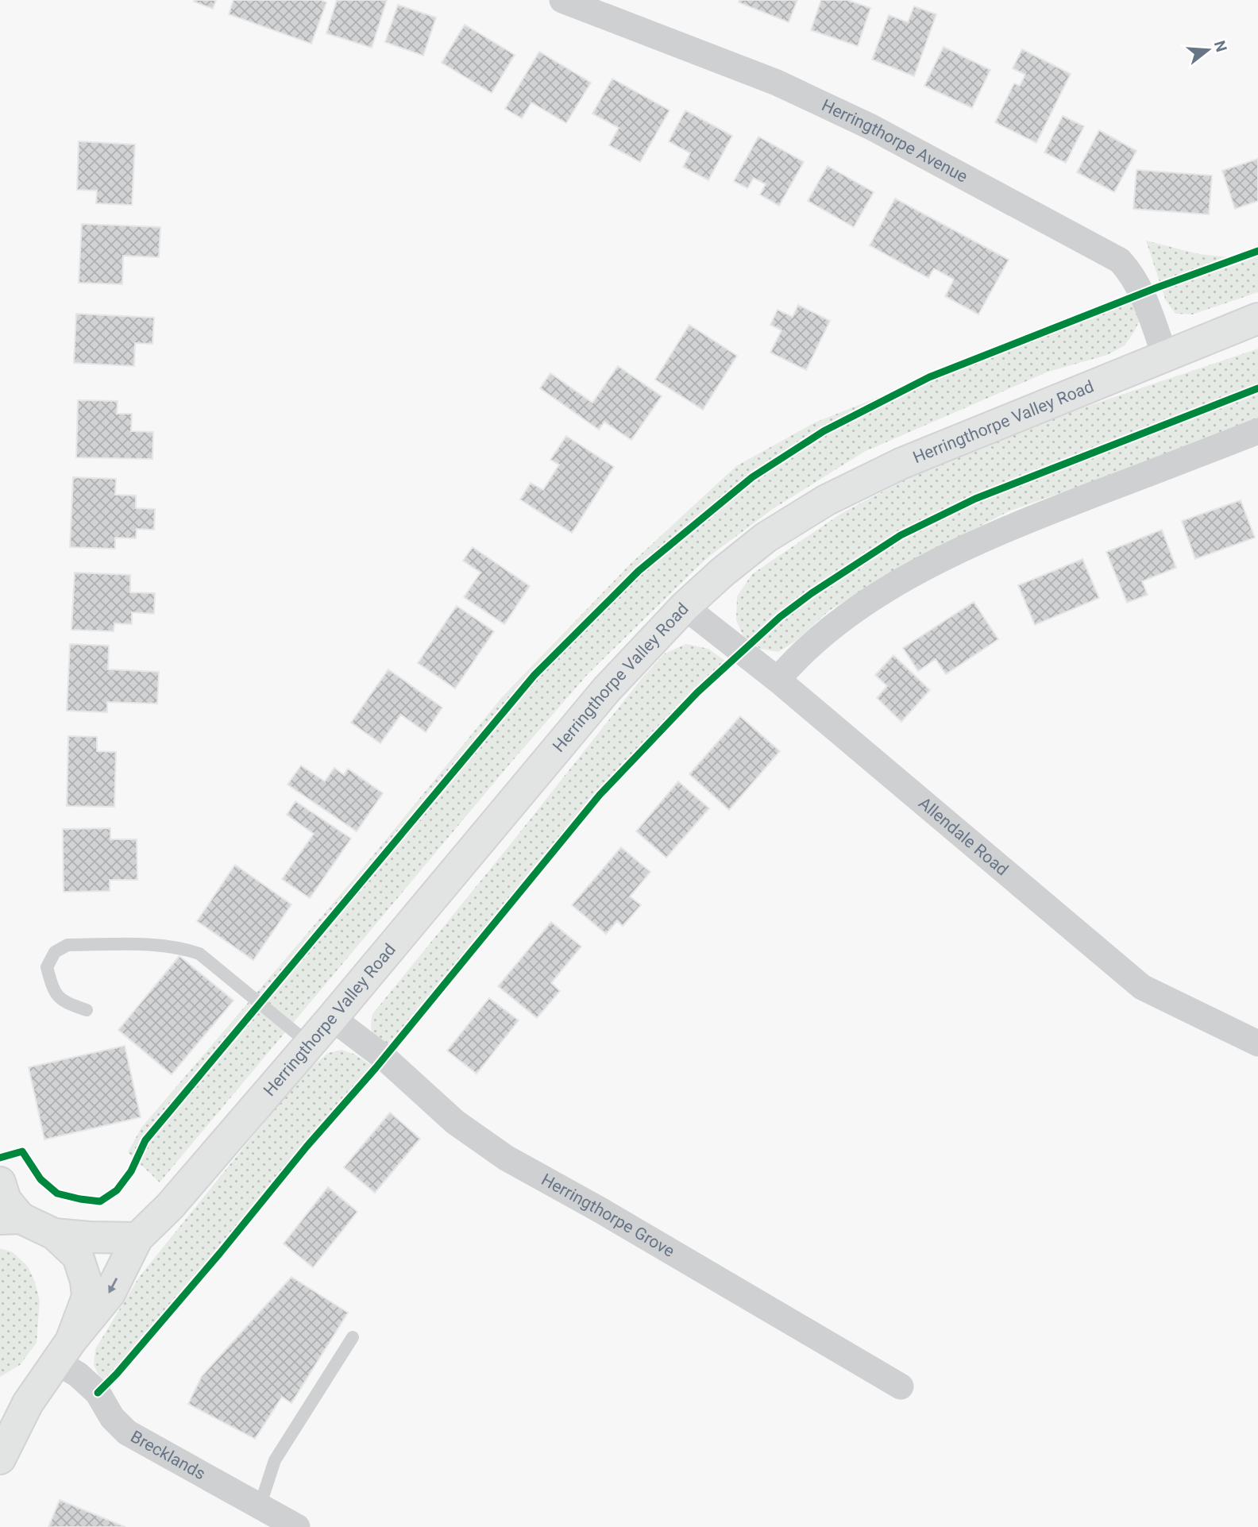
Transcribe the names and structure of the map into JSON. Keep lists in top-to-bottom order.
{
  "streets": {
    "main road": ["Herringthorpe Valley Road"],
    "street": [
      "Herringthorpe Avenue",
      "Allendale Road",
      "Herringthorpe Grove",
      "Brecklands"
    ]
  },
  "crossings": [
    ["Herringthorpe Avenue", "Herringthorpe Valley Road"],
    ["Herringthorpe Valley Road", "Allendale Road"],
    ["Herringthorpe Valley Road", "Herringthorpe Grove"],
    ["Herringthorpe Valley Road", "Brecklands"]
  ],
  "north": "right"
}
